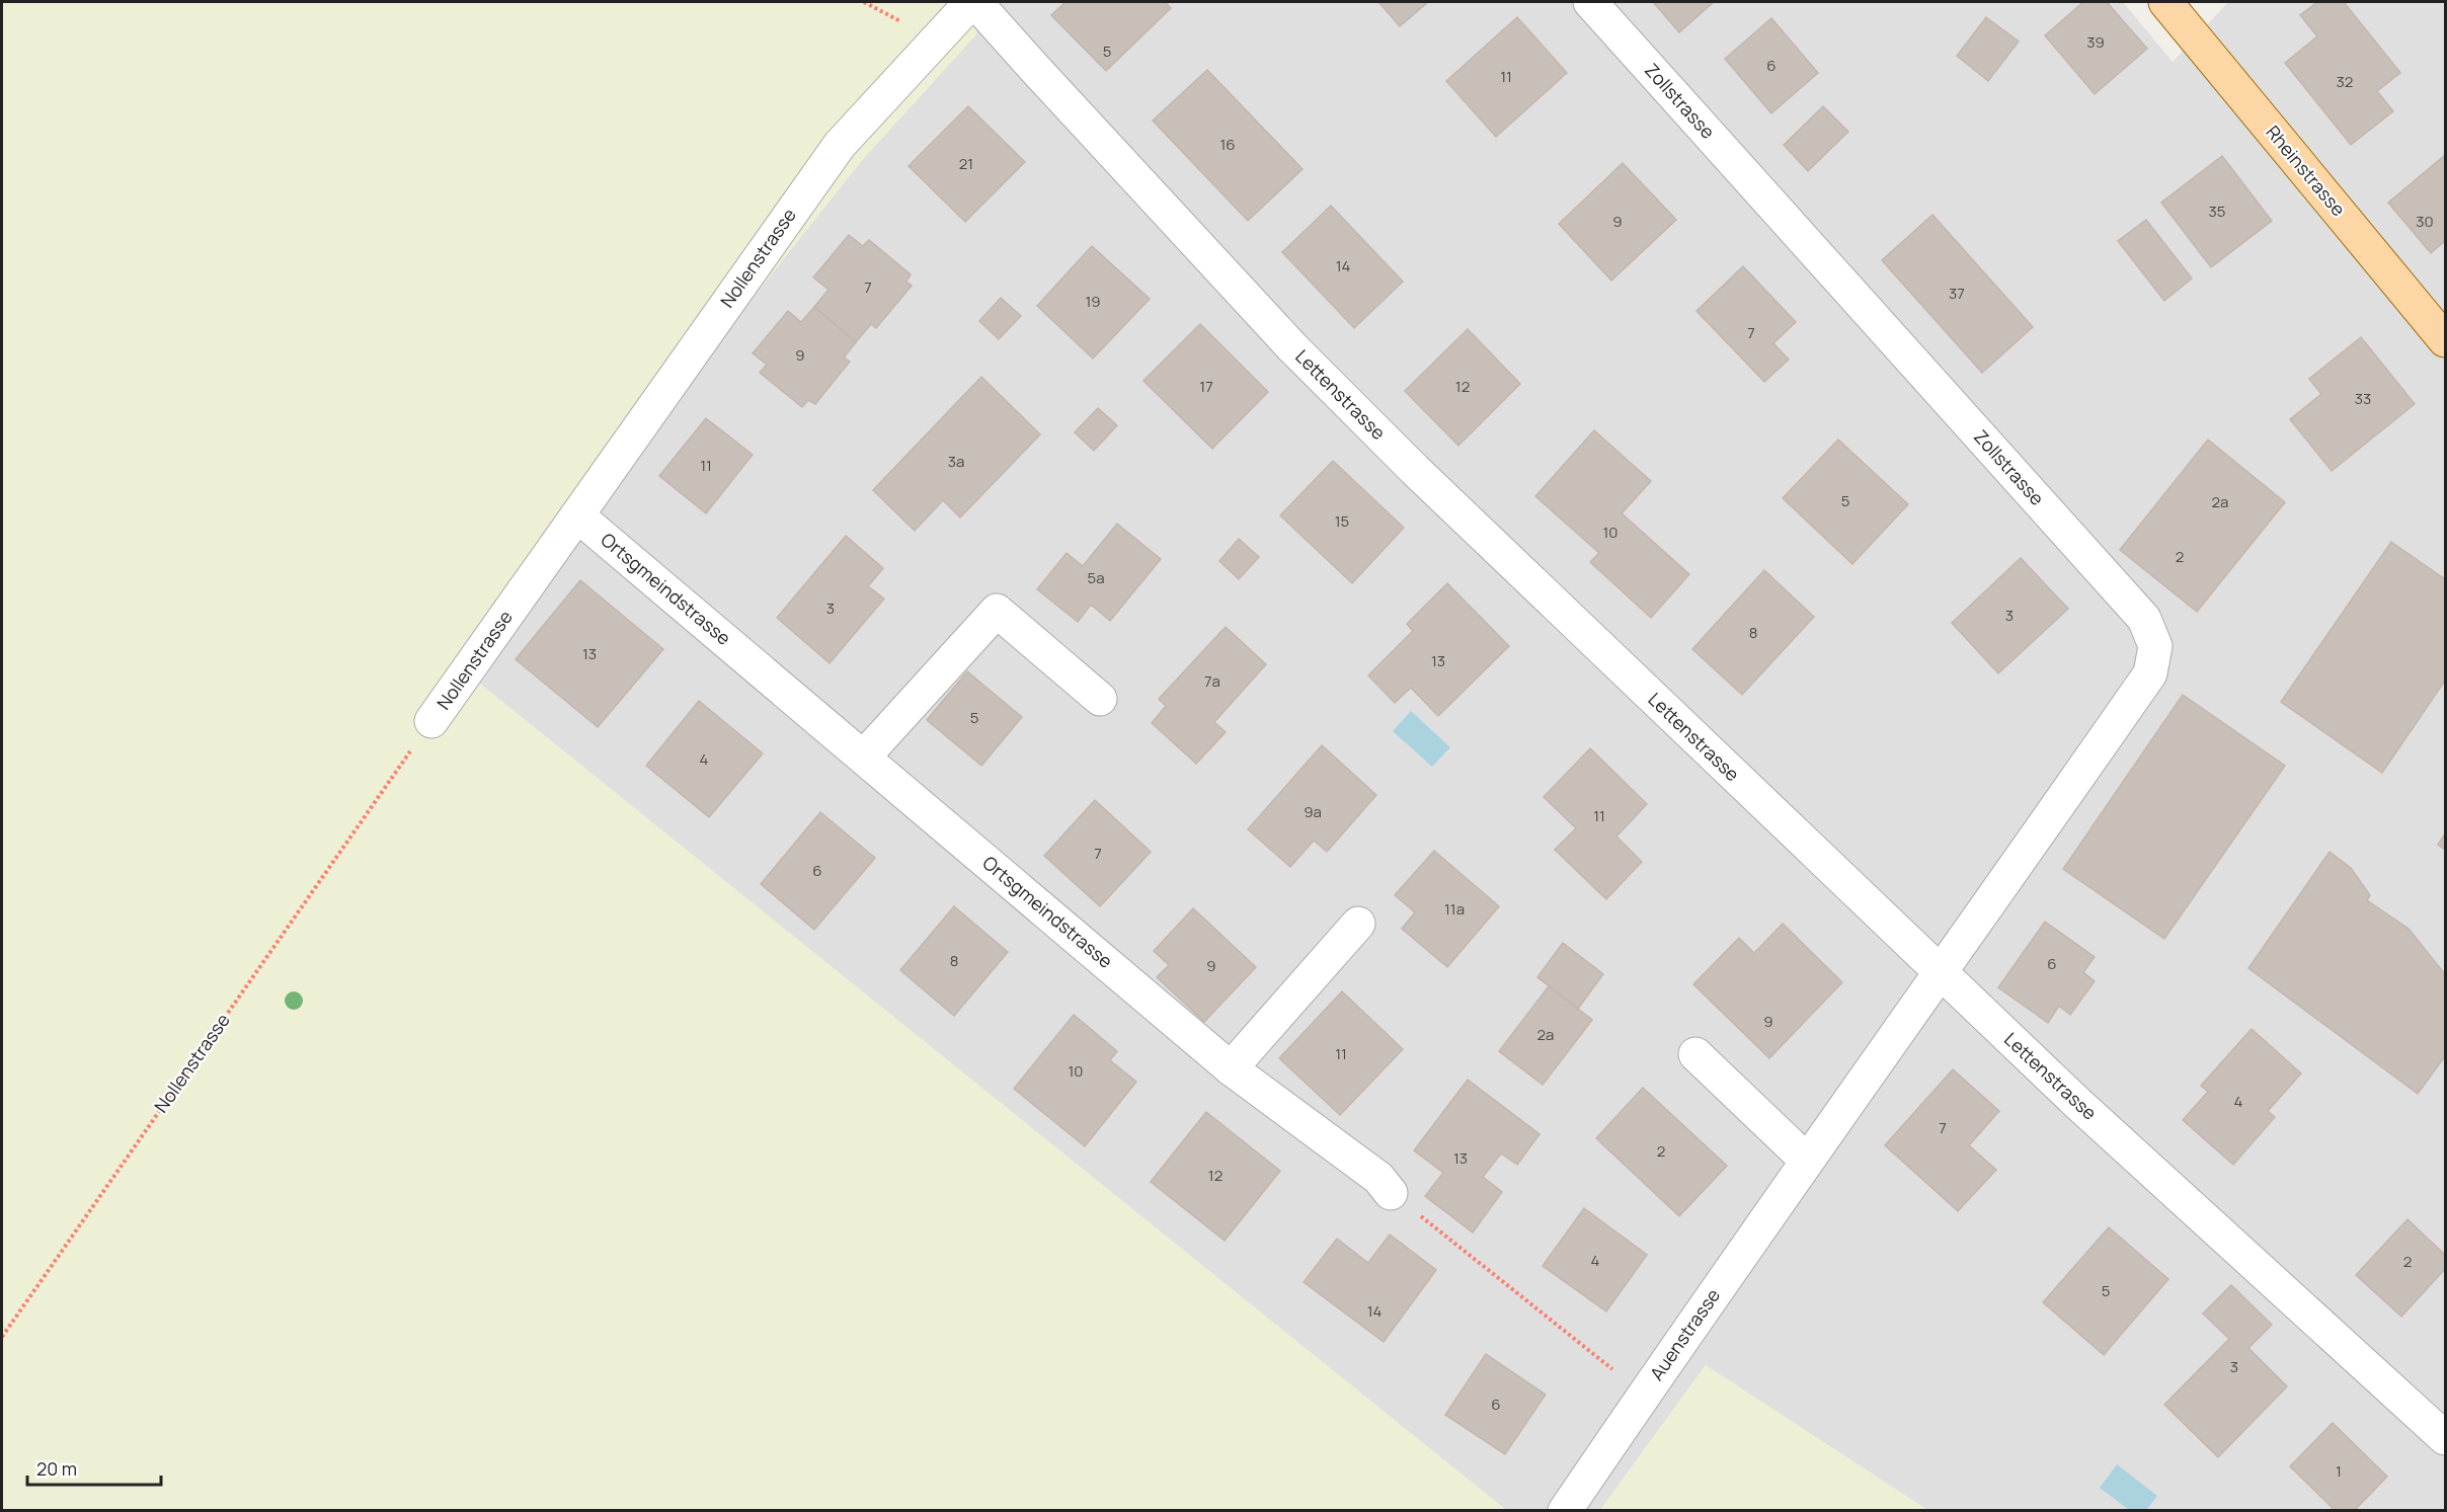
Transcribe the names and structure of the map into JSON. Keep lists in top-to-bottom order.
{
  "streets": {
    "main road": ["Rheinstrasse"],
    "street": [
      "Zollstrasse",
      "Nollenstrasse",
      "Lettenstrasse",
      "Ortsgmeindstrasse",
      "Auenstrasse"
    ]
  },
  "crossings": [
    ["Zollstrasse", "Lettenstrasse"],
    ["Zollstrasse", "Auenstrasse"],
    ["Nollenstrasse", "Ortsgmeindstrasse"],
    ["Lettenstrasse", "Auenstrasse"]
  ],
  "house_numbers": [
    "39",
    "5",
    "6",
    "11",
    "32",
    "16",
    "21",
    "35",
    "9",
    "30",
    "14",
    "7",
    "37",
    "19",
    "7",
    "9",
    "17",
    "12",
    "33",
    "3a",
    "11",
    "5",
    "2a",
    "15",
    "10",
    "2",
    "5a",
    "3",
    "3",
    "8",
    "13",
    "13",
    "7a",
    "5",
    "4",
    "9a",
    "11",
    "7",
    "6",
    "11a",
    "8",
    "6",
    "9",
    "9",
    "2a",
    "11",
    "10",
    "4",
    "7",
    "2",
    "13",
    "12",
    "4",
    "2",
    "5",
    "14",
    "3",
    "6",
    "1"
  ],
  "scale_bar": "20 m"
}
